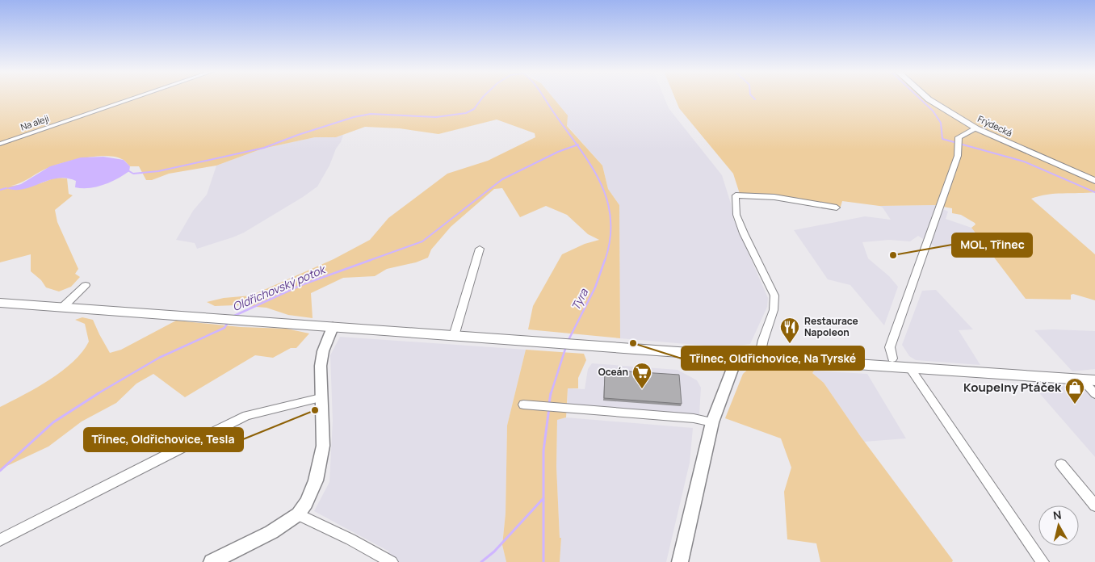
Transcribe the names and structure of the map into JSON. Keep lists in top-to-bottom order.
{
  "streets": {
    "main road": ["Frýdecká"],
    "street": ["Na aleji"]
  },
  "water": ["Oldřichovský potok", "Tyra"],
  "places": {
    "other": ["MOL, Třinec", "Třinec, Oldřichovice, Na Tyrské", "Třinec, Oldřichovice, Tesla"],
    "restaurant": ["Restaurace Napoleon"],
    "supermarket": ["Oceán"],
    "shop": ["Koupelny Ptáček"]
  },
  "north": "top"
}
